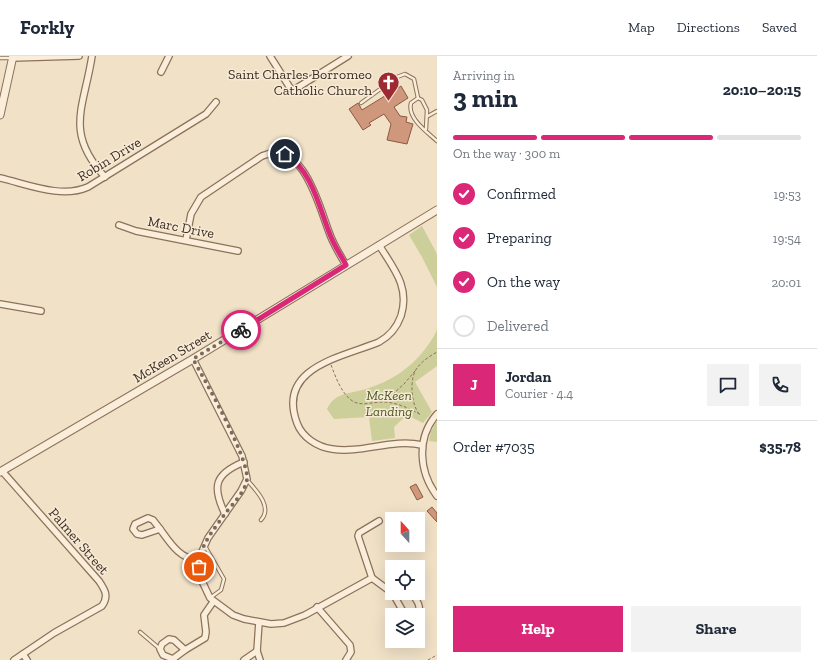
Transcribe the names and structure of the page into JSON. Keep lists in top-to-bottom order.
{
  "streets": {
    "street": [
      "Robin Drive",
      "Marc Drive",
      "McKeen Street",
      "Palmer Street"
    ]
  },
  "crossings": [
    ["McKeen Street", "Palmer Street"]
  ],
  "parks": ["McKeen Landing"],
  "places": {
    "church": ["Saint Charles Borromeo Catholic Church"]
  },
  "north": "top",
  "page": {
    "header": "Forkly",
    "nav": ["Map", "Directions", "Saved"],
    "heading": ["3 min", "Arriving in", "20:10–20:15"],
    "panel": [
      "Jordan",
      "Courier · 4.4",
      "Order #7035",
      "$35.78"
    ],
    "bar": "On the way · 300 m",
    "list": [
      ["Confirmed", "19:53"],
      ["Preparing", "19:54"],
      ["On the way", "20:01"],
      "Delivered"
    ],
    "round": "J",
    "buttons": ["Help", "Share"]
  }
}
